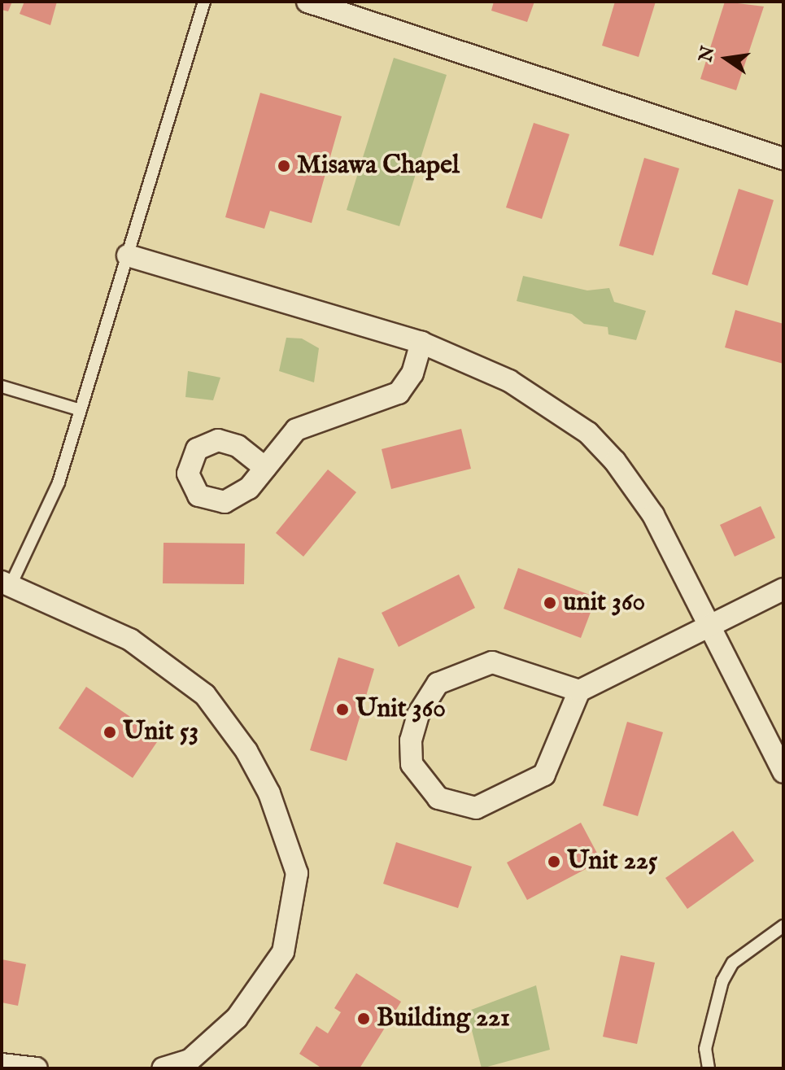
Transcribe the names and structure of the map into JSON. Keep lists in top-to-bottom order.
{
  "places": [
    "Misawa Chapel",
    "unit 360",
    "Unit 360",
    "Unit 53",
    "Unit 225",
    "Building 221"
  ],
  "north": "left"
}
